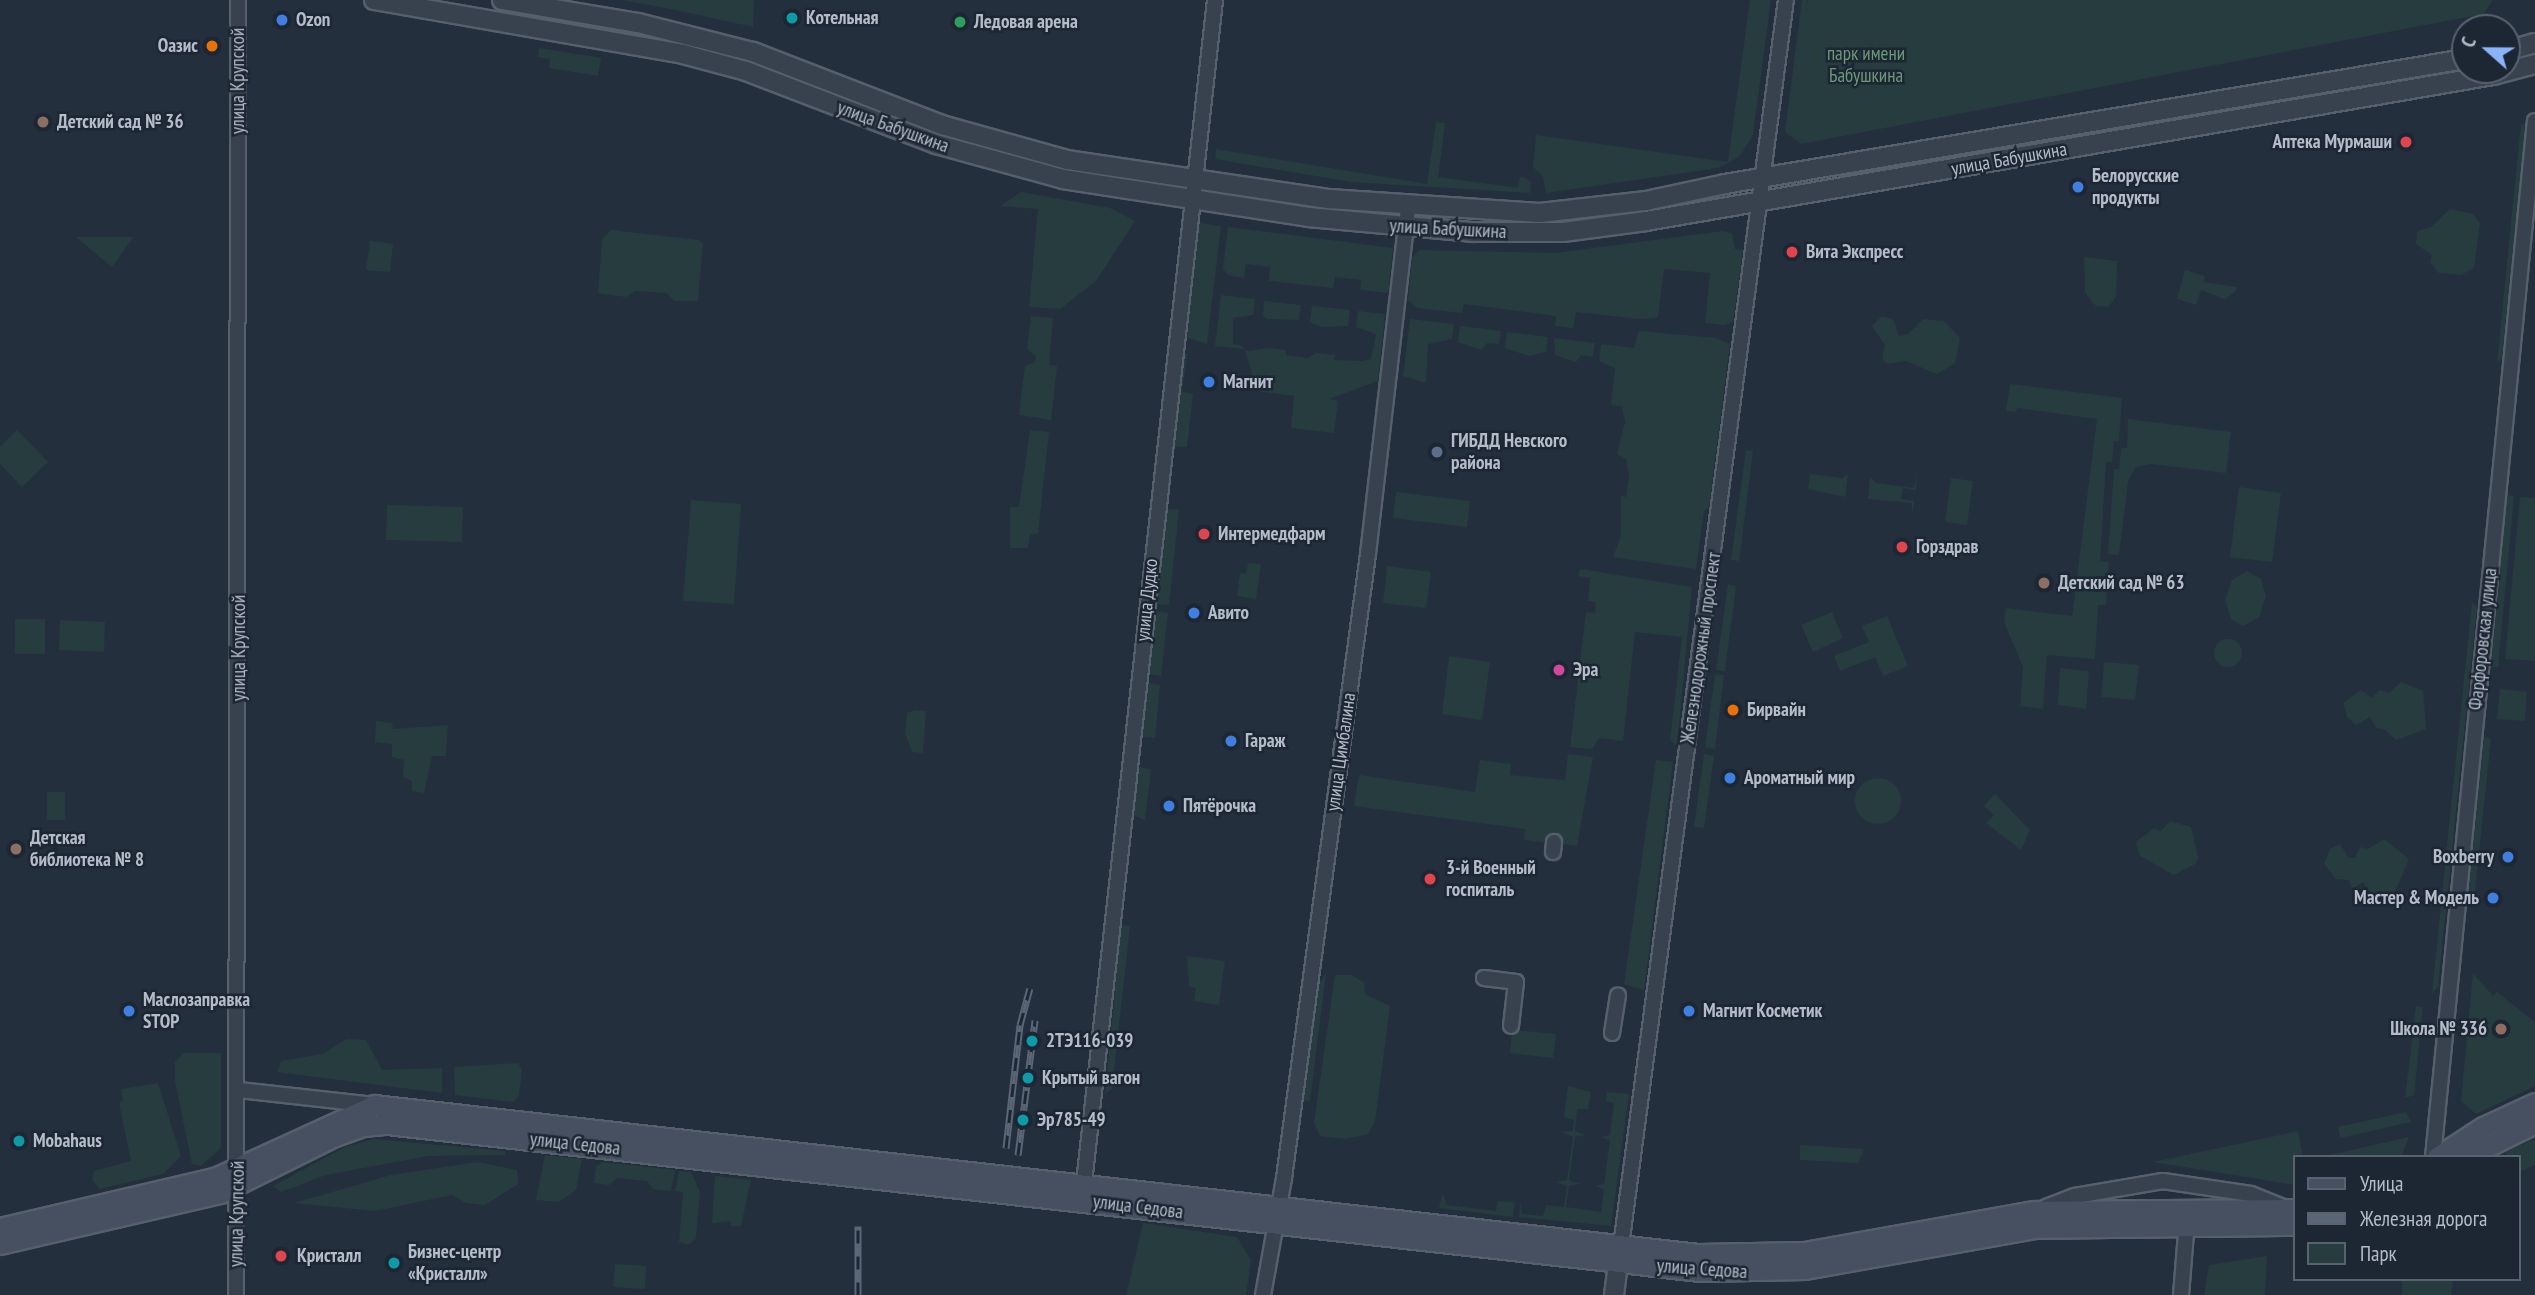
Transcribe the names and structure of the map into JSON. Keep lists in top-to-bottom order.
{
  "streets": {
    "main road": ["улица Седова"],
    "street": [
      "улица Крупской",
      "улица Бабушкина",
      "улица Дудко",
      "Фарфоровская улица",
      "Железнодорожный проспект",
      "улица Цимбалина"
    ]
  },
  "crossings": [
    ["улица Крупской", "улица Седова"],
    ["улица Бабушкина", "улица Дудко"],
    ["улица Бабушкина", "Железнодорожный проспект"],
    ["улица Бабушкина", "улица Цимбалина"],
    ["улица Дудко", "улица Седова"],
    ["Железнодорожный проспект", "улица Седова"],
    ["улица Цимбалина", "улица Седова"]
  ],
  "parks": ["парк имени Бабушкина"],
  "places": [
    "Котельная",
    "Ozon",
    "Ледовая арена",
    "Оазис",
    "Детский сад № 36",
    "Аптека Мурмаши",
    "Белорусские продукты",
    "Вита Экспресс",
    "Магнит",
    "ГИБДД Невского района",
    "Интермедфарм",
    "Горздрав",
    "Детский сад № 63",
    "Авито",
    "Эра",
    "Бирвайн",
    "Гараж",
    "Ароматный мир",
    "Пятёрочка",
    "Детская библиотека № 8",
    "Boxberry",
    "3-й Военный госпиталь",
    "Мастер & Модель",
    "Маслозаправка STOP",
    "Магнит Косметик",
    "Школа № 336",
    "2ТЭ116-039",
    "Крытый вагон",
    "Эр785-49",
    "Mobahaus",
    "Кристалл",
    "Бизнес-центр «Кристалл»"
  ],
  "legend": ["Улица", "Железная дорога", "Парк"],
  "north": "left"
}
